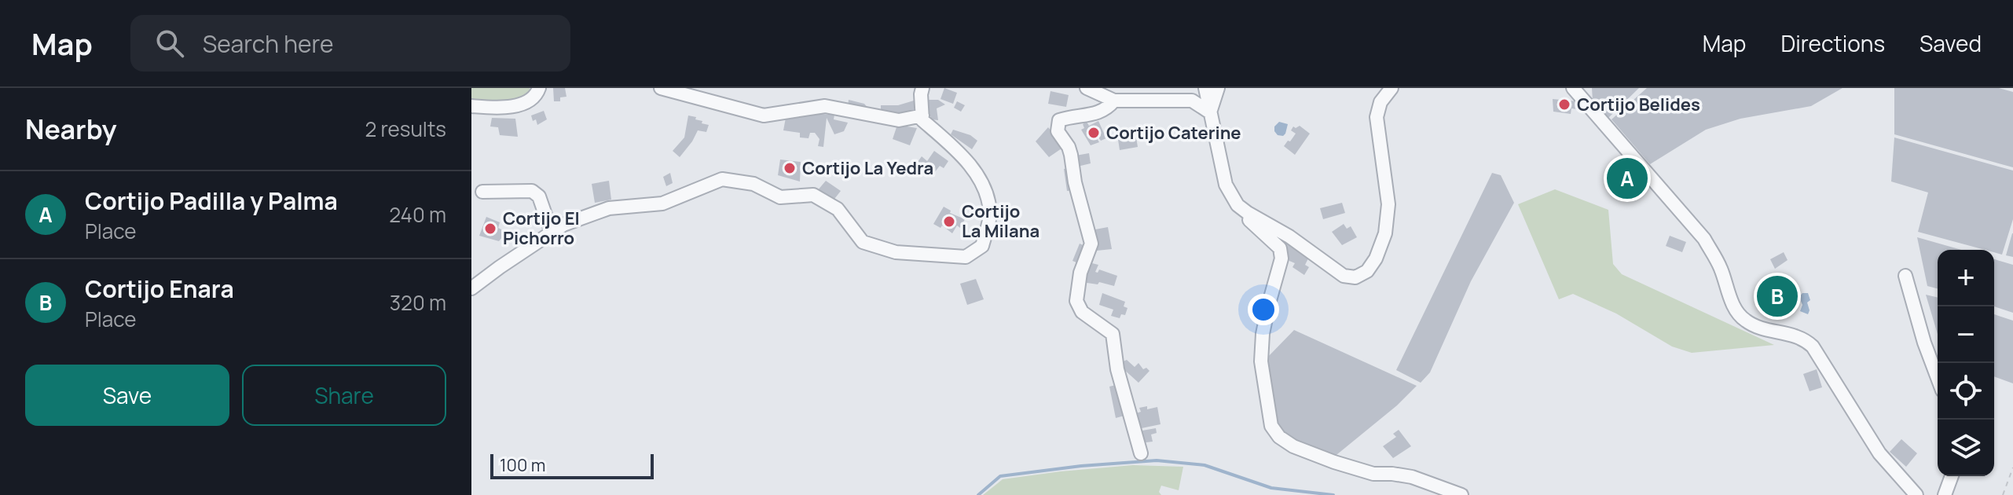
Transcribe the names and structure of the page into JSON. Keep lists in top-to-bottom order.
{
  "places": [
    "Cortijo Belides",
    "Cortijo Caterine",
    "Cortijo La Yedra",
    "Cortijo La Milana",
    "Cortijo El Pichorro"
  ],
  "scale_bar": "100 m",
  "page": {
    "header": "Map",
    "search": "Search here",
    "nav": ["Map", "Directions", "Saved"],
    "heading": ["Nearby", "2 results"],
    "pins": ["A", "B"],
    "list": [
      {
        "mark": "A",
        "name": "Cortijo Padilla y Palma",
        "note": "Place",
        "value": "240 m"
      },
      {
        "mark": "B",
        "name": "Cortijo Enara",
        "note": "Place",
        "value": "320 m"
      }
    ],
    "map_buttons": ["+", "−"],
    "buttons": ["Save", "Share"],
    "scale": "100 m"
  }
}
